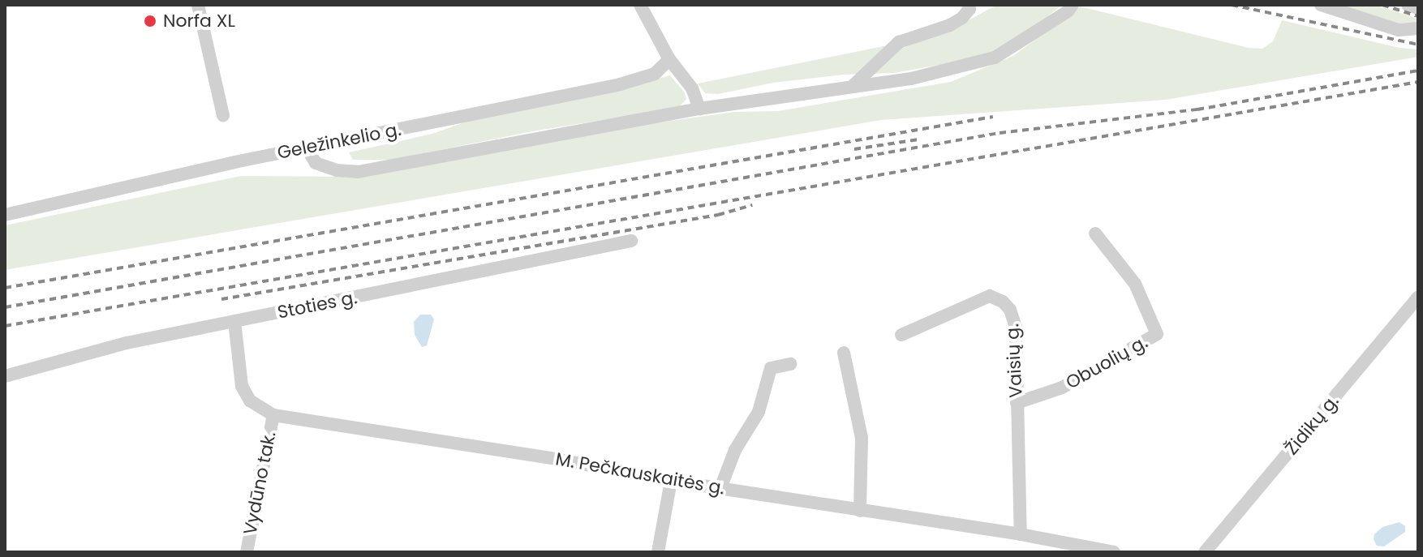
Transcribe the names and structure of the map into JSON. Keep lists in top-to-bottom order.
{
  "streets": {
    "street": [
      "Geležinkelio g.",
      "Stoties g.",
      "Vaisių g.",
      "Obuolių g.",
      "Židikų g.",
      "M. Pečkauskaitės g.",
      "Vydūno tak."
    ]
  },
  "crossings": [
    ["Stoties g.", "M. Pečkauskaitės g."],
    ["Vaisių g.", "Obuolių g."],
    ["Vaisių g.", "M. Pečkauskaitės g."],
    ["M. Pečkauskaitės g.", "Vydūno tak."]
  ],
  "places": ["Norfa XL"]
}
